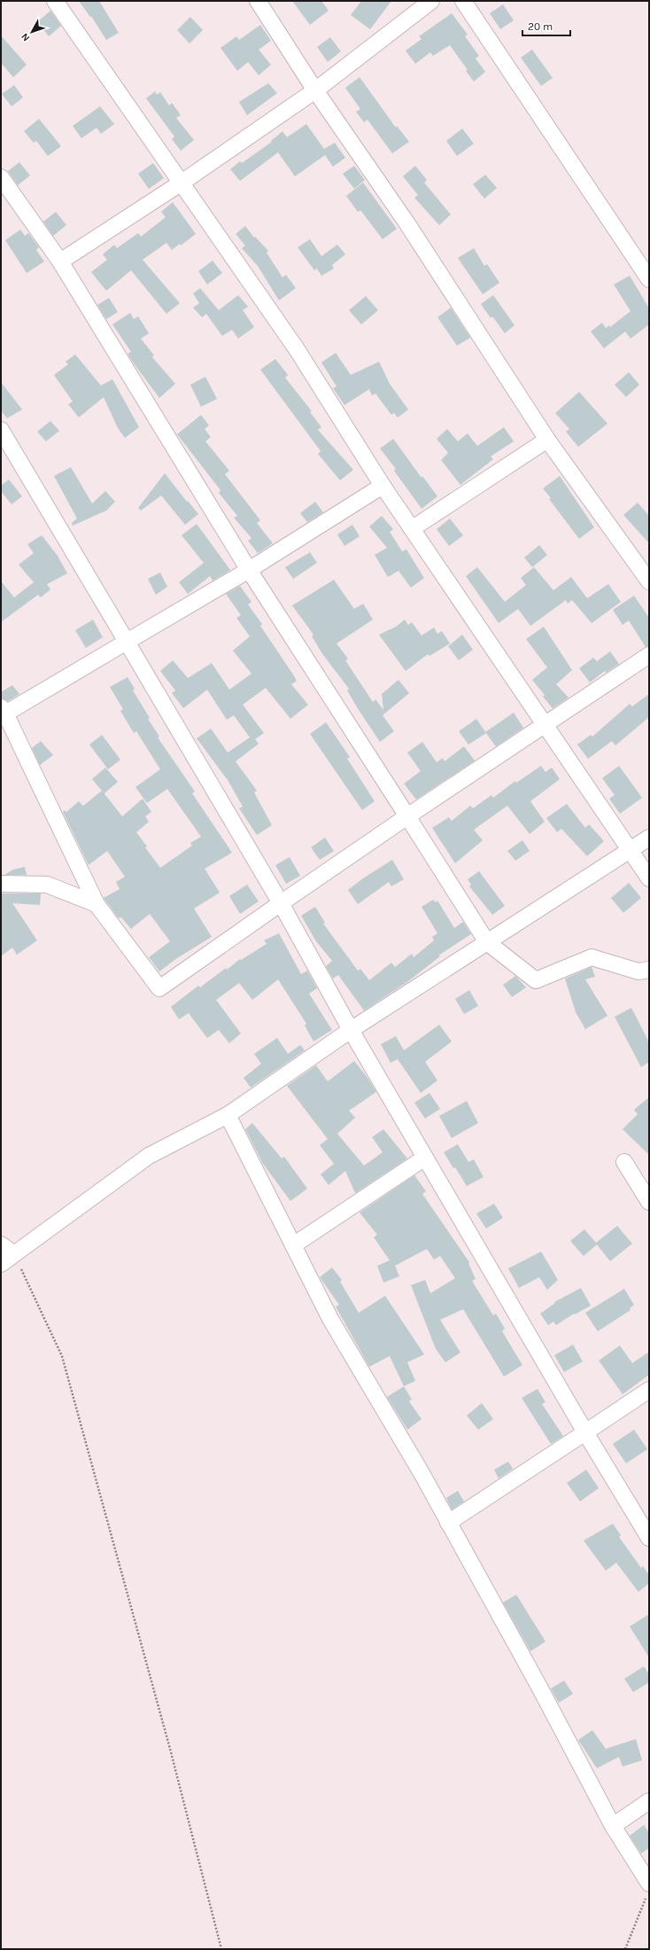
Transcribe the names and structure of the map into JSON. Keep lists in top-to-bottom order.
{
  "scale_bar": "20 m",
  "north": "bottom left"
}
